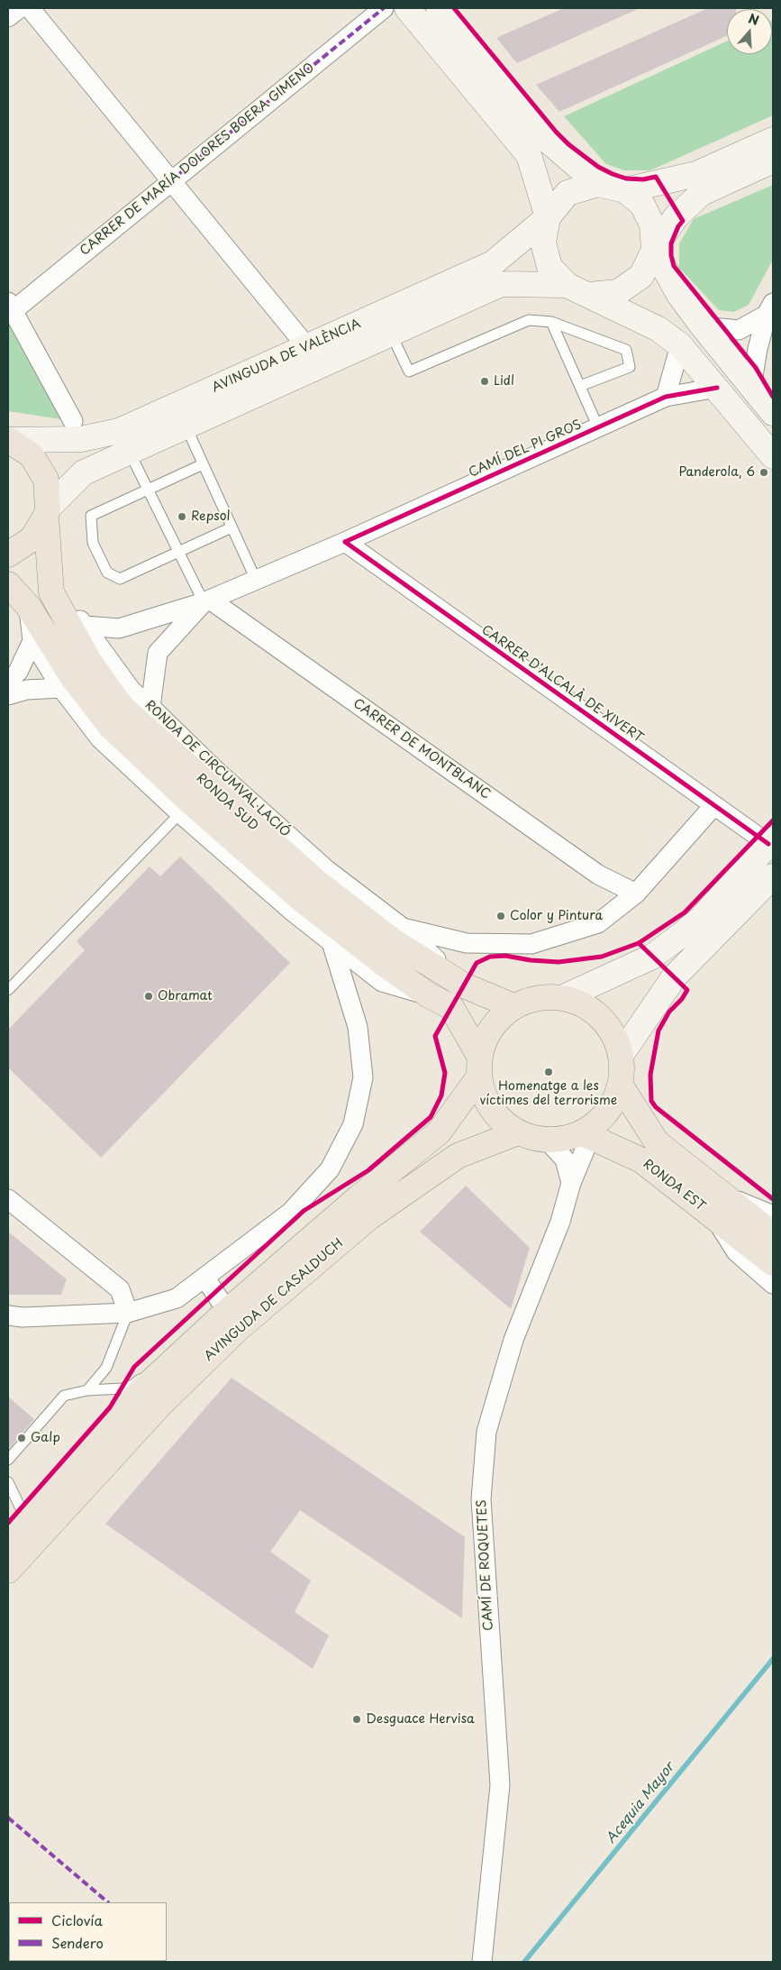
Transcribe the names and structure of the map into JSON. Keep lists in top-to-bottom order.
{
  "streets": {
    "main road": [
      "AVINGUDA DE VALÈNCIA",
      "RONDA SUD",
      "RONDA EST",
      "AVINGUDA DE CASALDUCH"
    ],
    "street": [
      "CARRER DE MARÍA DOLORES BOERA GIMENO",
      "CAMÍ DEL PI GROS",
      "CARRER D'ALCALÀ DE XIVERT",
      "CARRER DE MONTBLANC",
      "RONDA DE CIRCUMVAL·LACIÓ",
      "CAMÍ DE ROQUETES"
    ]
  },
  "crossings": [
    ["AVINGUDA DE VALÈNCIA", "RONDA SUD"],
    ["CAMÍ DEL PI GROS", "CARRER D'ALCALÀ DE XIVERT"],
    ["CAMÍ DEL PI GROS", "CARRER DE MONTBLANC"],
    ["CAMÍ DEL PI GROS", "RONDA DE CIRCUMVAL·LACIÓ"],
    ["CARRER D'ALCALÀ DE XIVERT", "RONDA DE CIRCUMVAL·LACIÓ"],
    ["CARRER DE MONTBLANC", "RONDA DE CIRCUMVAL·LACIÓ"],
    ["RONDA DE CIRCUMVAL·LACIÓ", "RONDA SUD"],
    ["RONDA SUD", "RONDA EST"],
    ["RONDA SUD", "AVINGUDA DE CASALDUCH"],
    ["RONDA SUD", "CAMÍ DE ROQUETES"],
    ["RONDA EST", "AVINGUDA DE CASALDUCH"],
    ["RONDA EST", "CAMÍ DE ROQUETES"],
    ["AVINGUDA DE CASALDUCH", "CAMÍ DE ROQUETES"]
  ],
  "water": ["Acequia Mayor"],
  "places": [
    "Lidl",
    "Panderola, 6",
    "Repsol",
    "Color y Pintura",
    "Obramat",
    "Homenatge a les víctimes del terrorisme",
    "Galp",
    "Desguace Hervisa"
  ],
  "legend": ["Ciclovía", "Sendero"],
  "north": "top"
}
